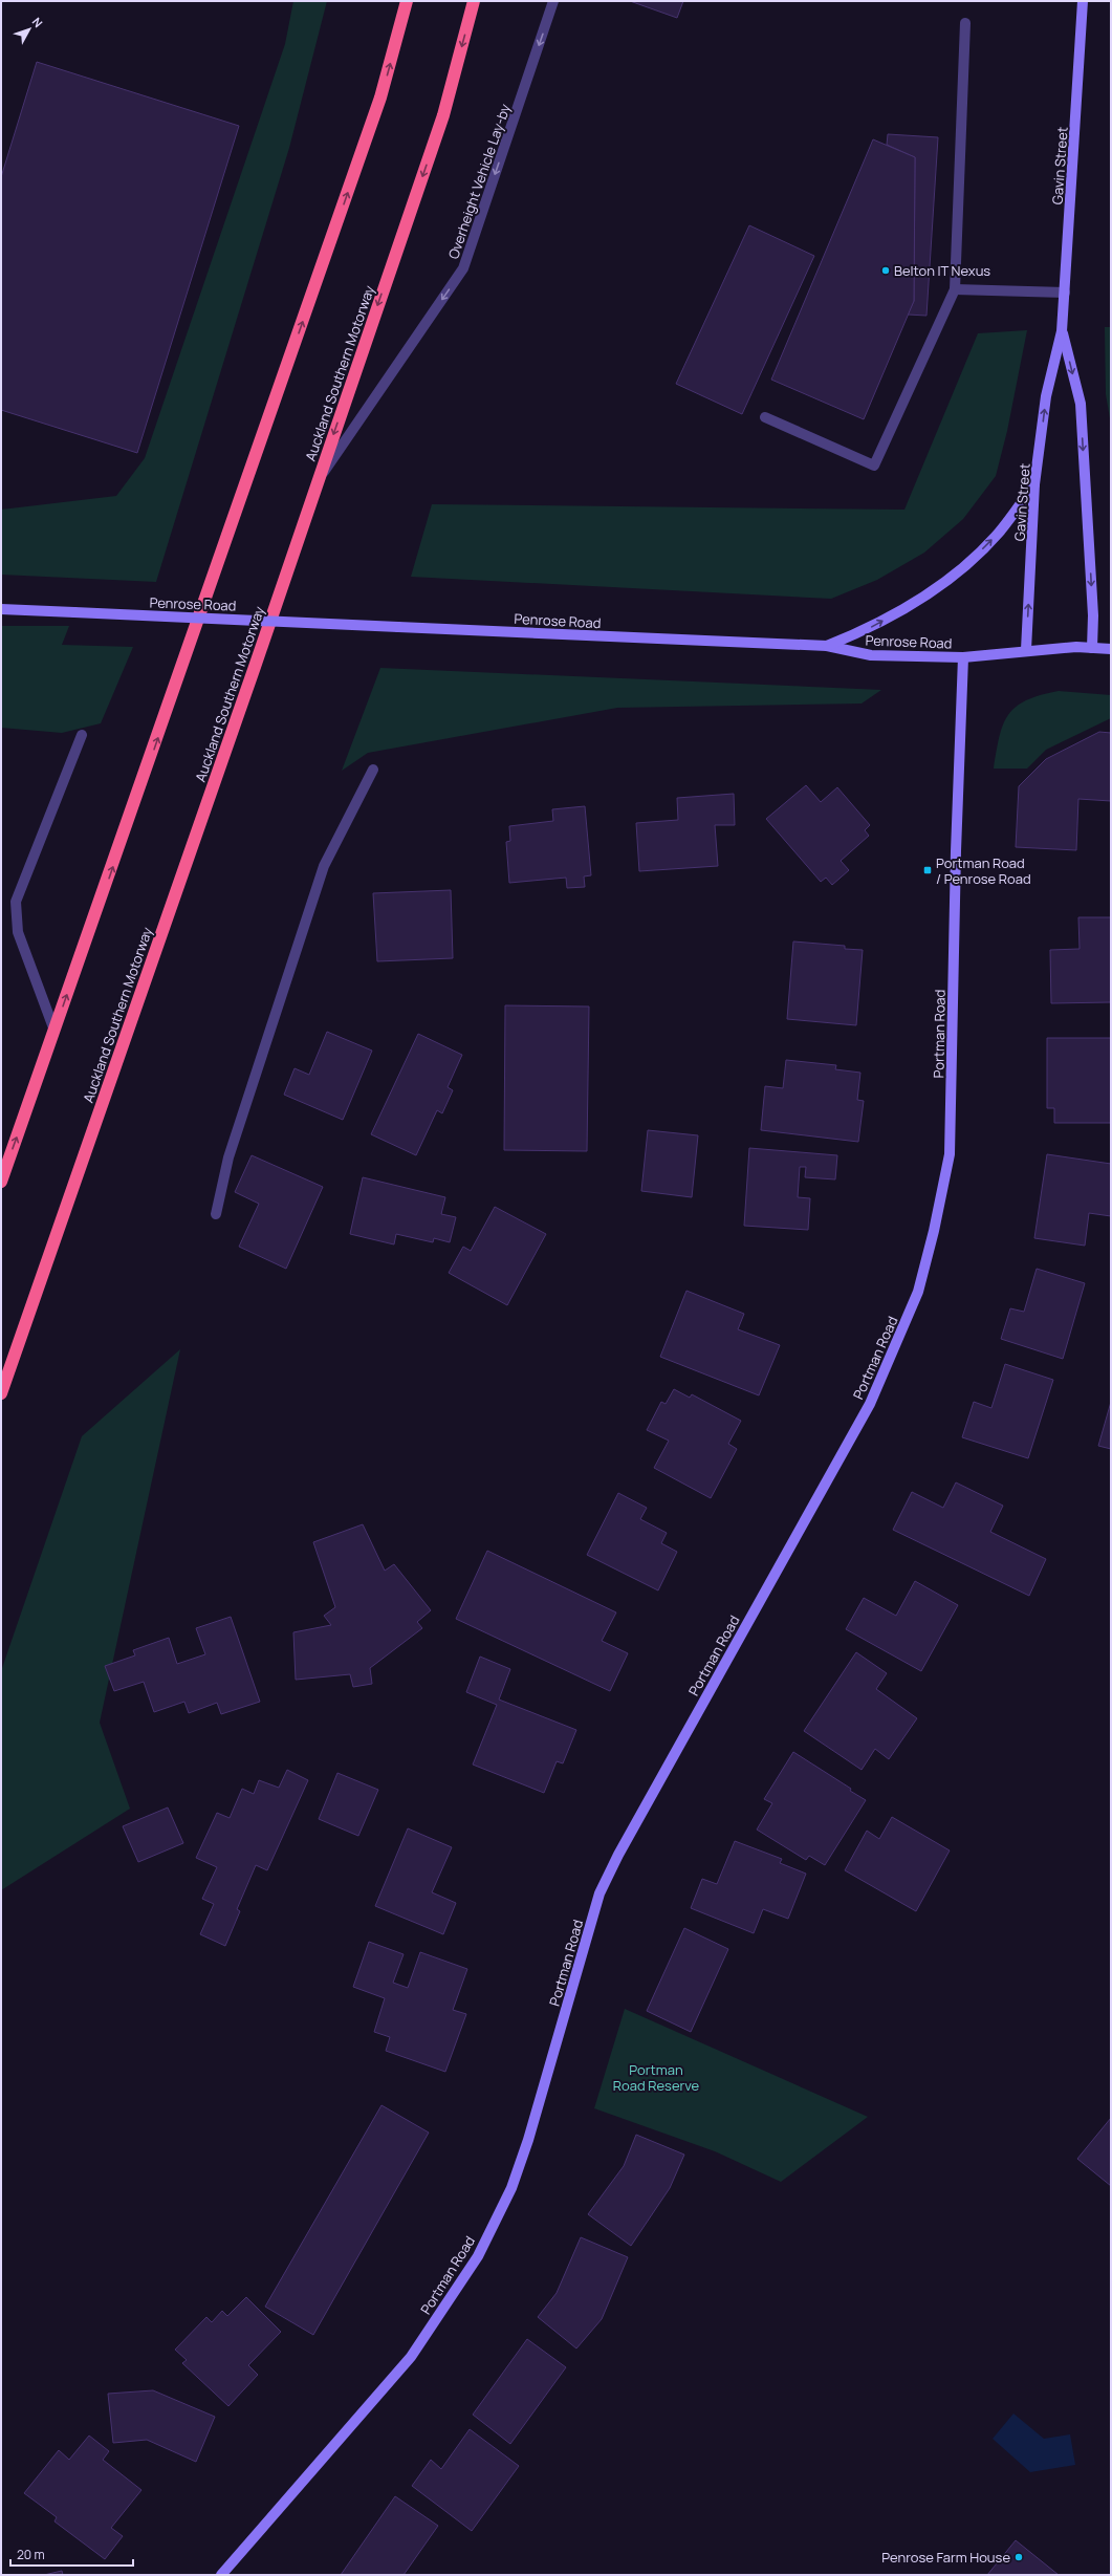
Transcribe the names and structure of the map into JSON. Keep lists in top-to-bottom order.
{
  "streets": {
    "highway": ["Auckland Southern Motorway"],
    "street": [
      "Gavin Street",
      "Overheight Vehicle Lay-by",
      "Penrose Road",
      "Portman Road"
    ]
  },
  "crossings": [
    ["Gavin Street", "Penrose Road"],
    ["Overheight Vehicle Lay-by", "Auckland Southern Motorway"],
    ["Penrose Road", "Portman Road"]
  ],
  "one_way": ["Overheight Vehicle Lay-by"],
  "parks": ["Portman Road Reserve"],
  "places": {
    "other": ["Belton IT Nexus", "Penrose Farm House"],
    "transit": ["Portman Road / Penrose Road"]
  },
  "scale_bar": "20 m",
  "north": "top right"
}
